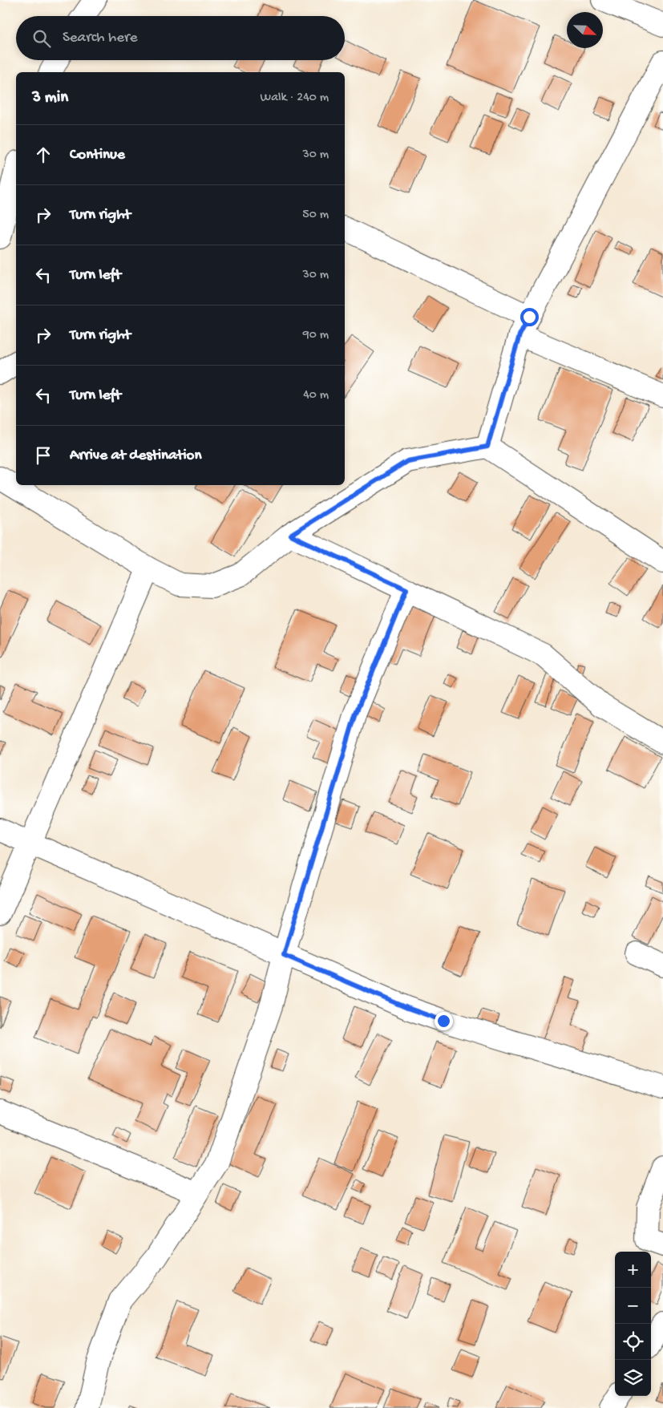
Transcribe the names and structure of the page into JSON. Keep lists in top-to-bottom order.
{
  "north": "bottom right",
  "page": {
    "search": "Search here",
    "heading": ["3 min", "Walk · 240 m"],
    "list": [
      ["Continue", "30 m"],
      ["Turn right", "50 m"],
      ["Turn left", "30 m"],
      ["Turn right", "90 m"],
      ["Turn left", "40 m"],
      "Arrive at destination"
    ],
    "map_buttons": ["+", "−"]
  }
}
